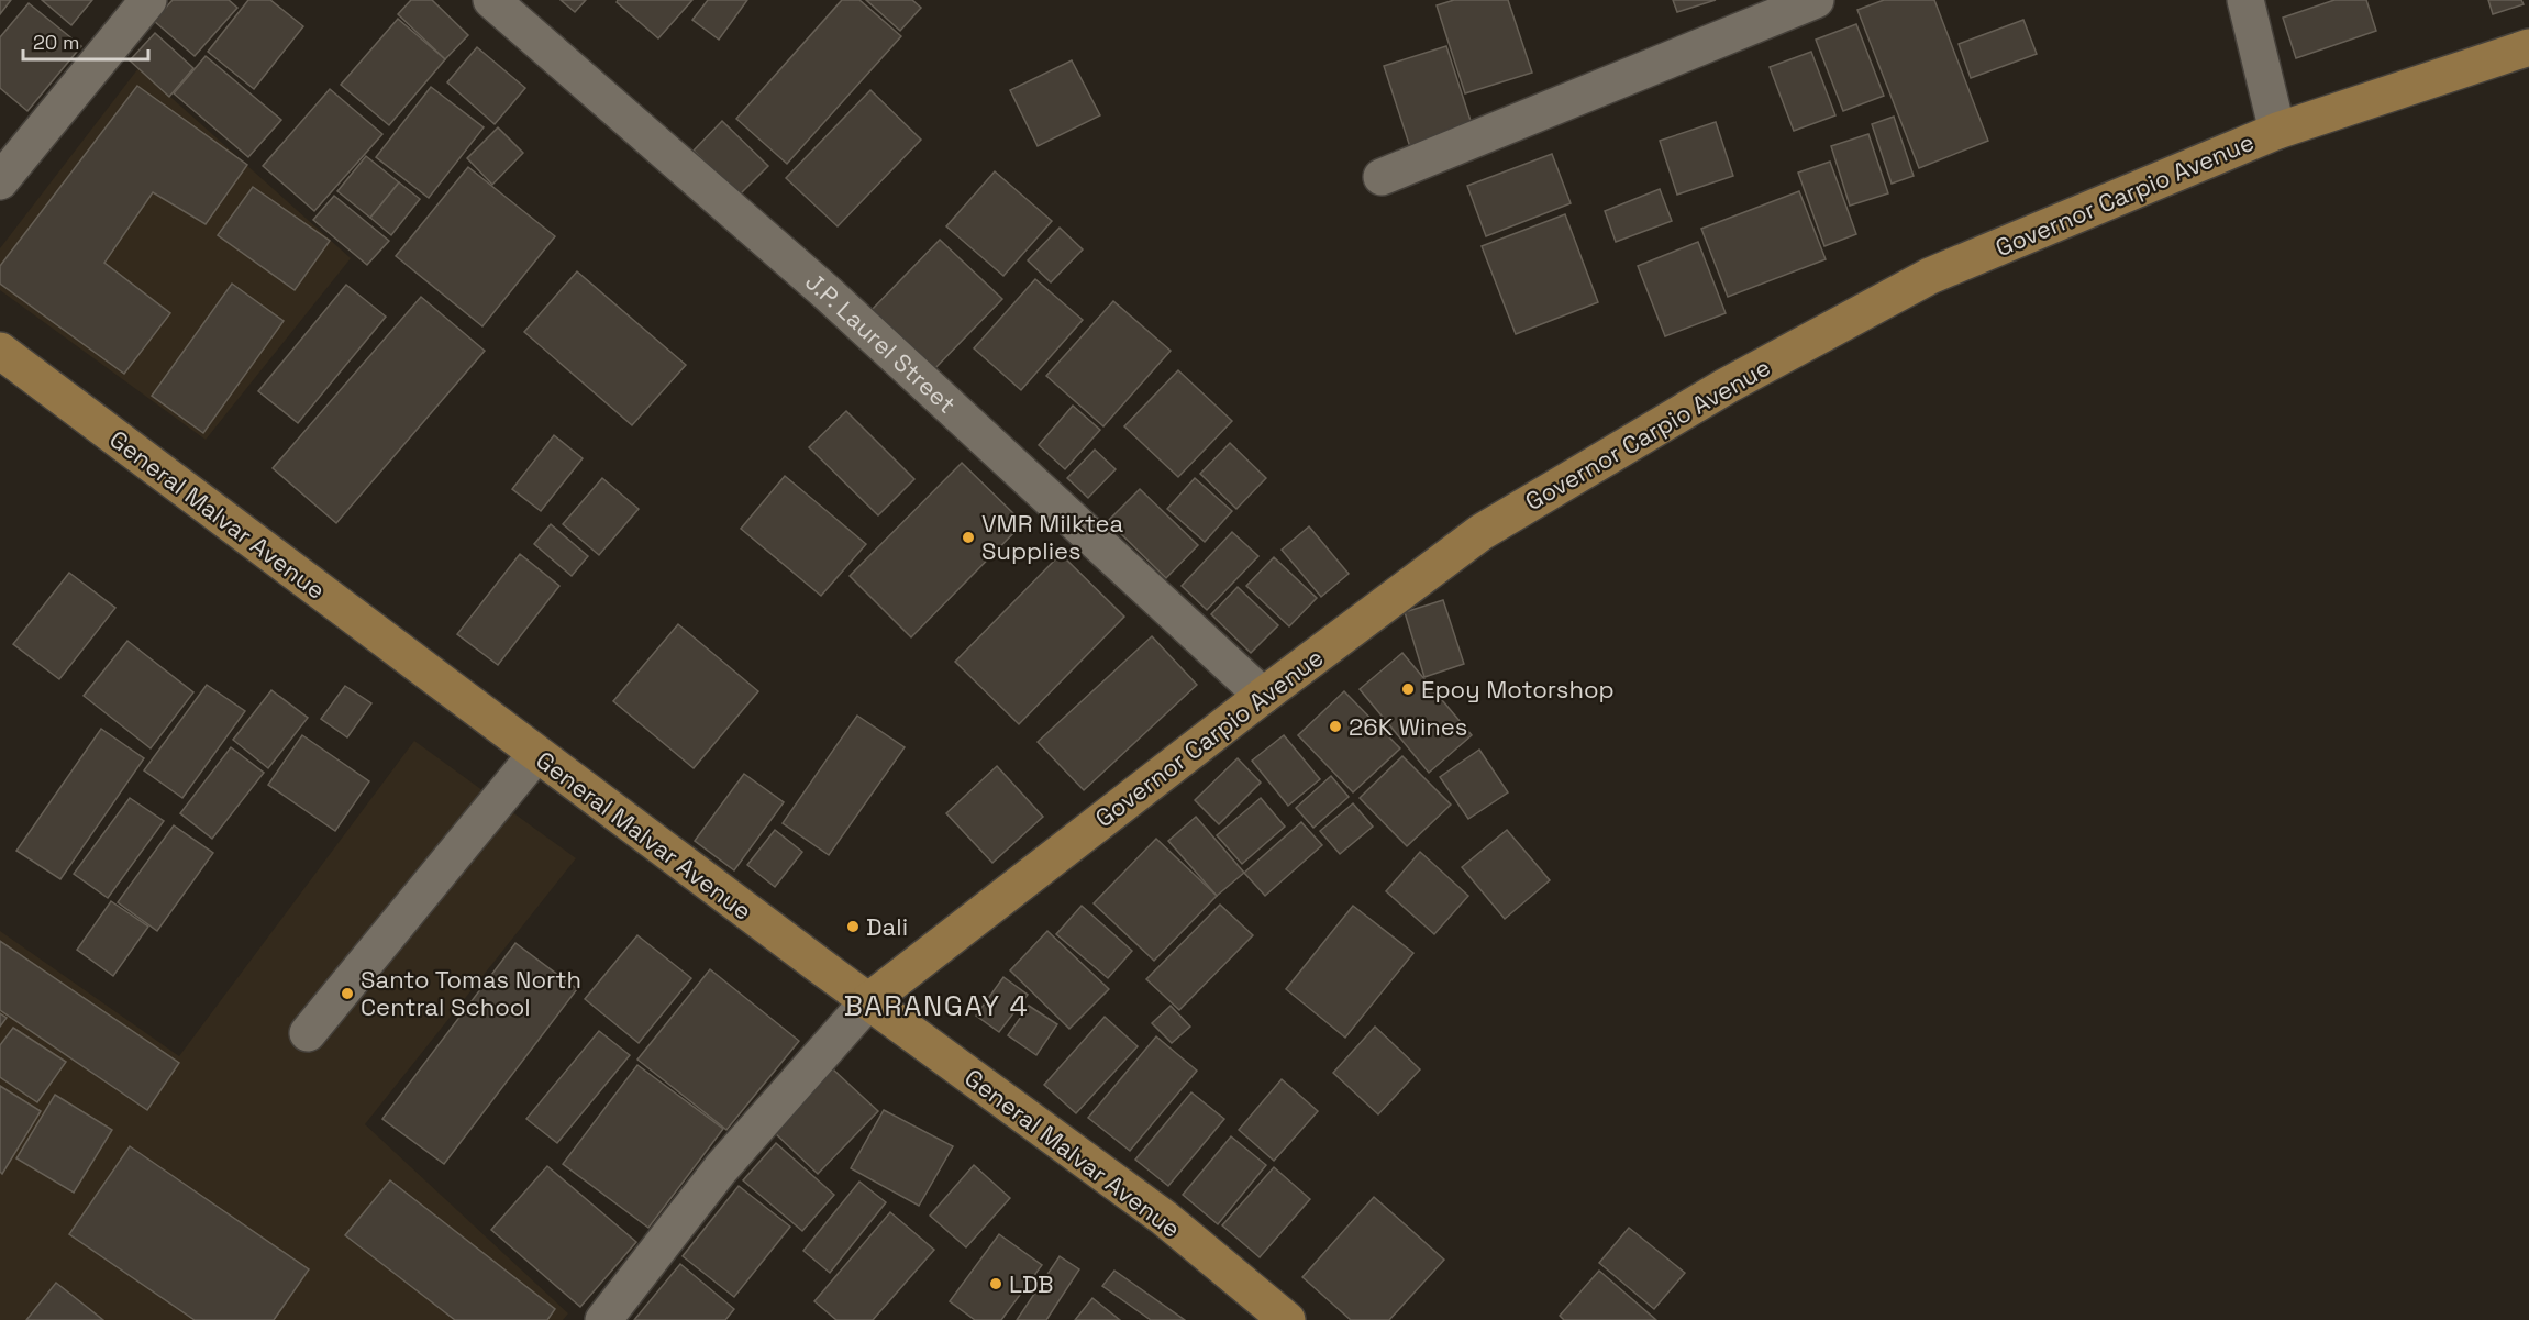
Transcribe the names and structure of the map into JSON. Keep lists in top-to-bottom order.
{
  "streets": {
    "main road": ["Governor Carpio Avenue", "General Malvar Avenue"],
    "street": ["J.P. Laurel Street"]
  },
  "crossings": [
    ["Governor Carpio Avenue", "J.P. Laurel Street"],
    ["Governor Carpio Avenue", "General Malvar Avenue"]
  ],
  "districts": ["BARANGAY 4"],
  "places": [
    "VMR Milktea Supplies",
    "Epoy Motorshop",
    "26K Wines",
    "Dali",
    "Santo Tomas North Central School",
    "LDB"
  ],
  "scale_bar": "20 m"
}
